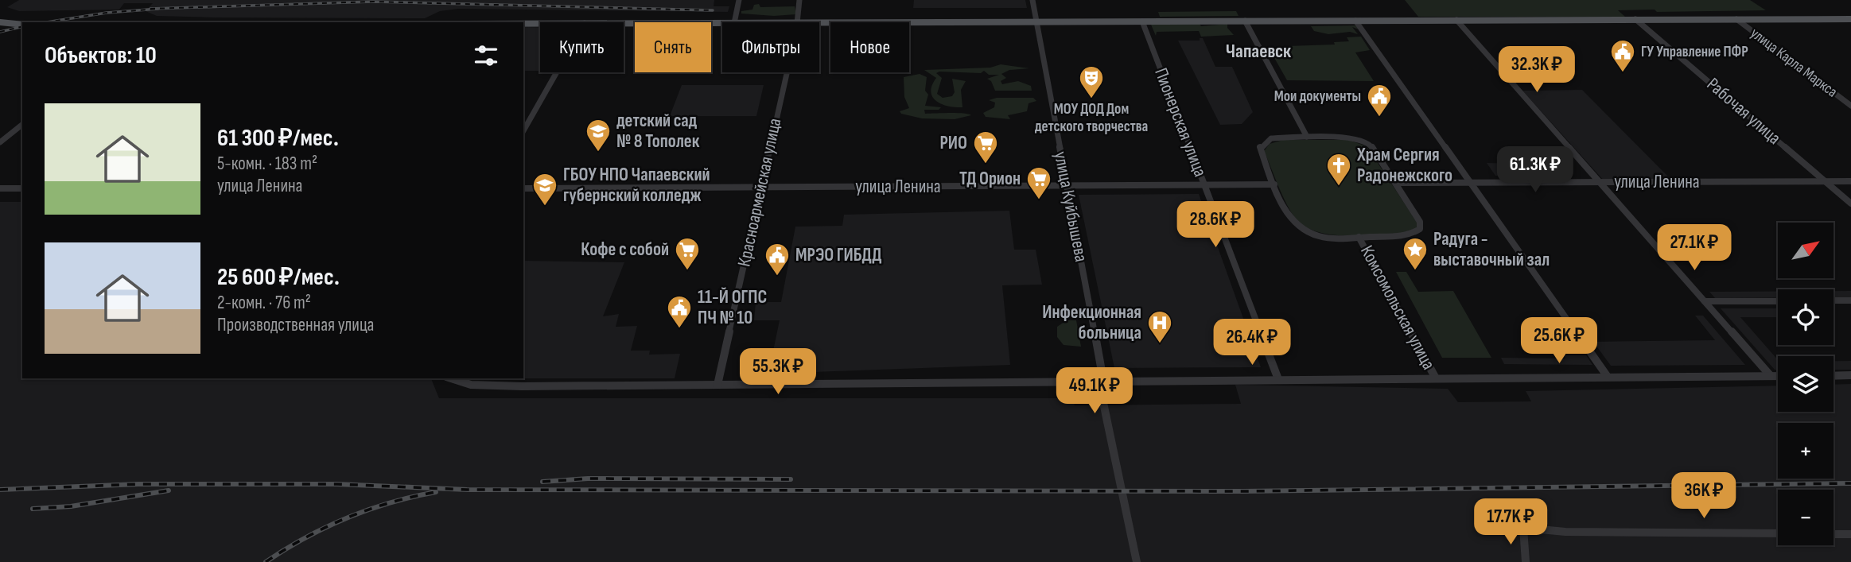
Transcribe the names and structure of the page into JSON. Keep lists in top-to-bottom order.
{
  "streets": {
    "street": [
      "улица Карла Маркса",
      "Рабочая улица",
      "Пионерская улица",
      "улица Ленина",
      "Красноармейская улица",
      "улица Куйбышева",
      "Комсомольская улица"
    ]
  },
  "crossings": [
    ["Рабочая улица", "улица Ленина"],
    ["Пионерская улица", "улица Ленина"],
    ["улица Ленина", "Красноармейская улица"],
    ["улица Ленина", "улица Куйбышева"]
  ],
  "districts": ["Чапаевск"],
  "places": {
    "public building": [
      "ГУ Управление ПФР",
      "Мои документы",
      "МРЭО ГИБДД",
      "11-Й ОГПС ПЧ № 10"
    ],
    "theatre": ["МОУ ДОД Дом детского творчества"],
    "school or university": ["детский сад № 8 Тополек", "ГБОУ НПО Чапаевский губернский колледж"],
    "supermarket": ["РИО", "ТД Орион", "Кофе с собой"],
    "church": ["Храм Сергия Радонежского"],
    "place": ["Радуга - выставочный зал"],
    "hospital": ["Инфекционная больница"]
  },
  "north": "top right",
  "page": {
    "chip": [
      "Купить",
      "Снять",
      "Фильтры",
      "Новое"
    ],
    "heading": "Объектов: 10",
    "price": [
      "32.3K ₽",
      "61.3K ₽",
      "28.6K ₽",
      "27.1K ₽",
      "25.6K ₽",
      "26.4K ₽",
      "55.3K ₽",
      "49.1K ₽",
      "36K ₽",
      "17.7K ₽"
    ],
    "list": [
      {
        "name": "61 300 ₽/мес.",
        "note": "5-комн. · 183 m² · улица Ленина"
      },
      {
        "name": "25 600 ₽/мес.",
        "note": "2-комн. · 76 m² · Производственная улица"
      }
    ],
    "map_buttons": ["+", "−"]
  }
}
